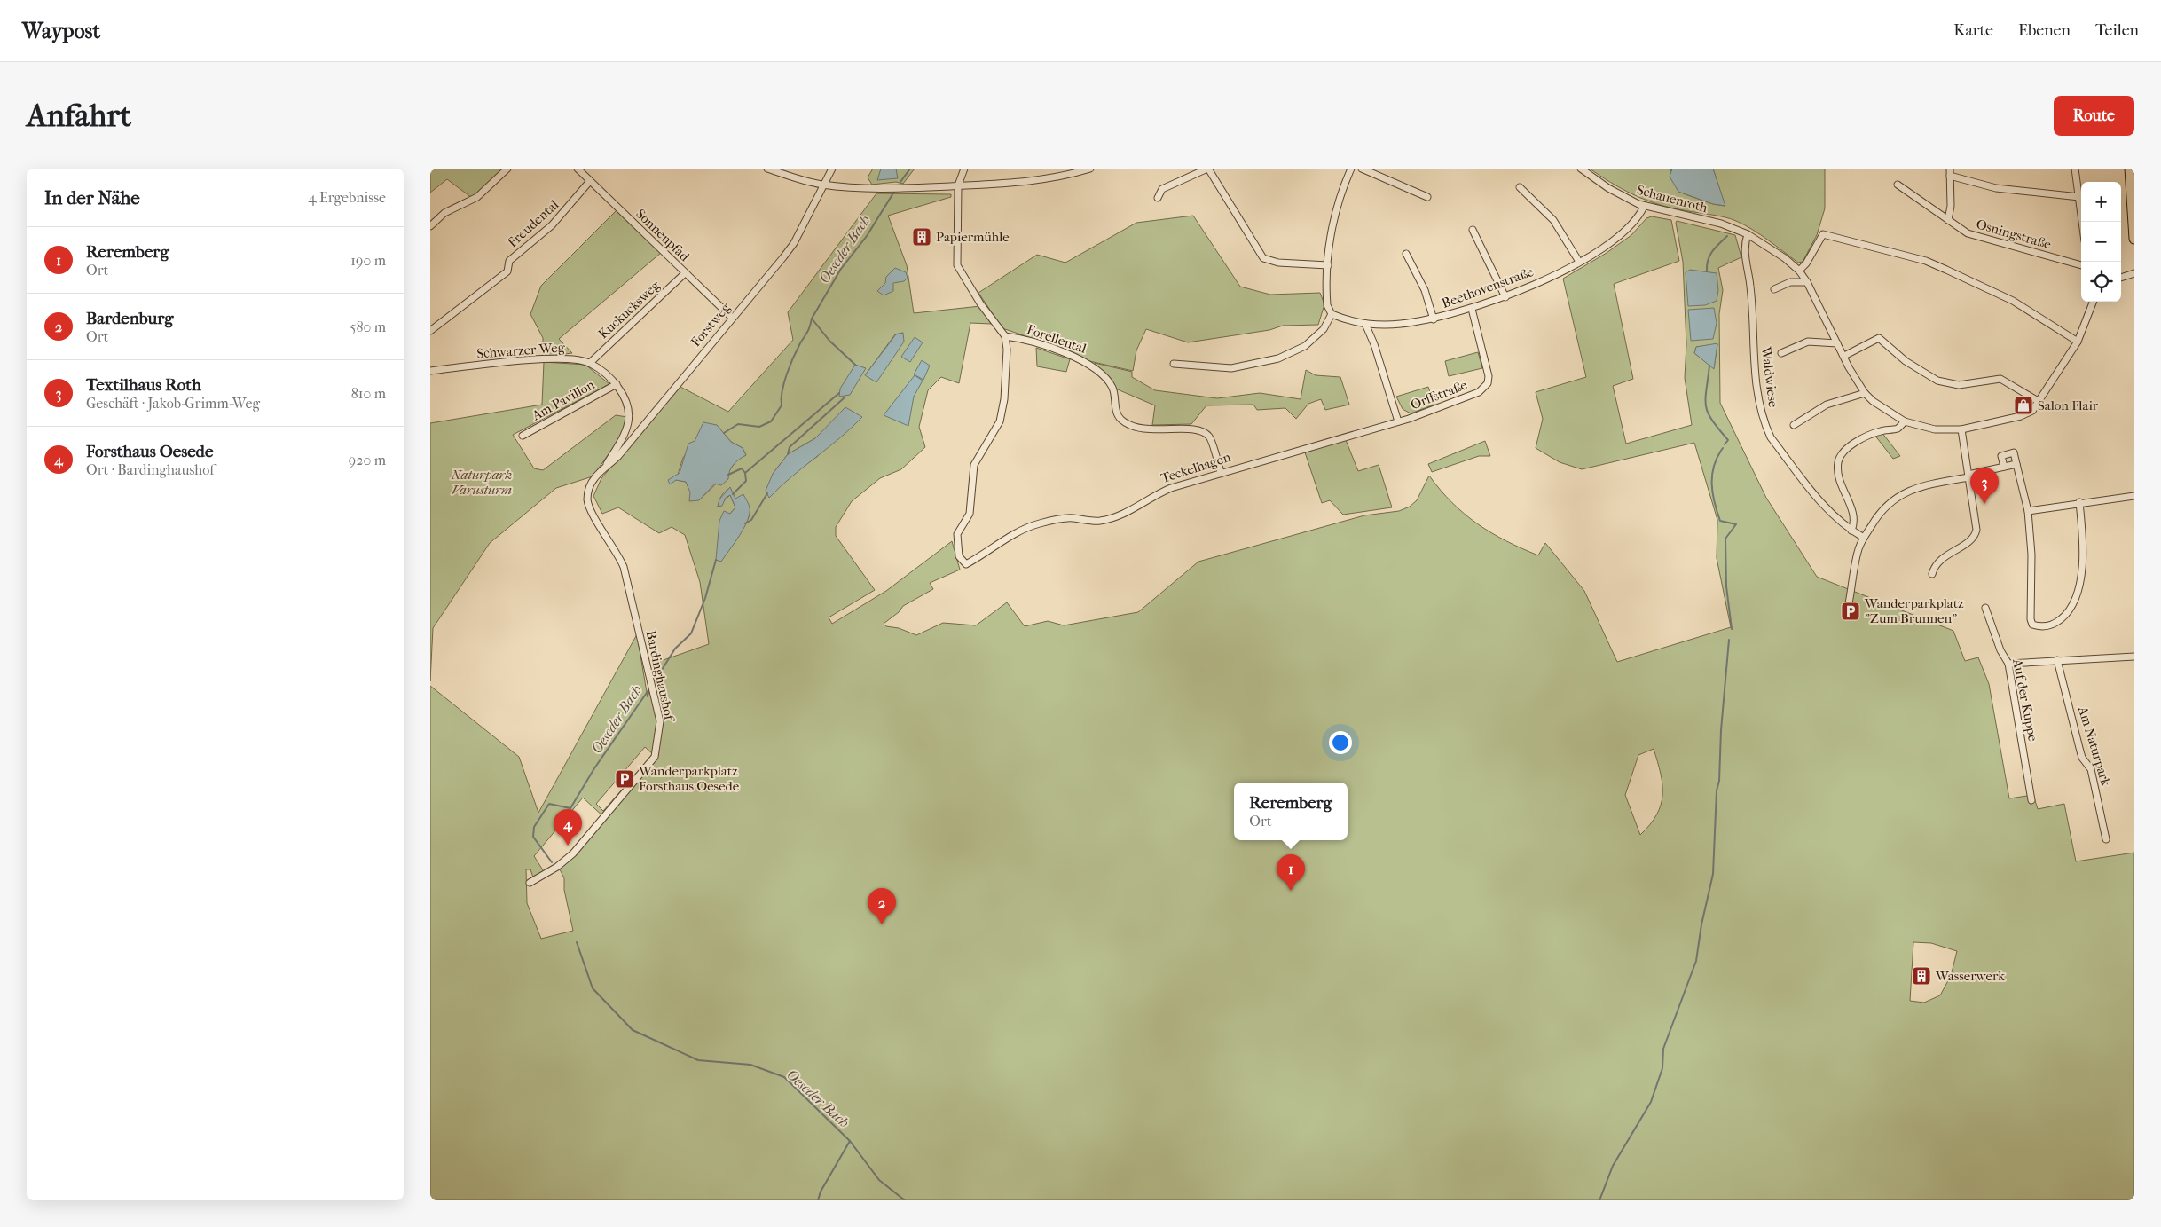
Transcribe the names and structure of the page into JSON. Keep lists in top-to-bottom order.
{
  "streets": {
    "street": [
      "Schauenroth",
      "Freudental",
      "Osningstraße",
      "Sonnenpfad",
      "Beethovenstraße",
      "Kuckucksweg",
      "Forstweg",
      "Forellental",
      "Schwarzer Weg",
      "Waldwiese",
      "Orffstraße",
      "Am Pavillon",
      "Teckelhagen",
      "Bardinghaushof",
      "Auf der Kuppe",
      "Am Naturpark"
    ]
  },
  "crossings": [
    ["Schauenroth", "Beethovenstraße"],
    ["Schauenroth", "Waldwiese"],
    ["Freudental", "Sonnenpfad"],
    ["Sonnenpfad", "Kuckucksweg"],
    ["Sonnenpfad", "Forstweg"],
    ["Beethovenstraße", "Orffstraße"],
    ["Kuckucksweg", "Schwarzer Weg"],
    ["Forstweg", "Bardinghaushof"],
    ["Forellental", "Teckelhagen"],
    ["Orffstraße", "Teckelhagen"]
  ],
  "water": ["Oeseder Bach"],
  "parks": ["Naturpark Varusturm"],
  "places": {
    "building": ["Papiermühle", "Wasserwerk"],
    "shop": ["Salon Flair"],
    "parking": ["Wanderparkplatz \"Zum Brunnen\"", "Wanderparkplatz Forsthaus Oesede"]
  },
  "page": {
    "header": "Waypost",
    "nav": ["Karte", "Ebenen", "Teilen"],
    "buttons": "Route",
    "title": "Anfahrt",
    "heading": ["In der Nähe", "4 Ergebnisse"],
    "map_buttons": ["+", "−"],
    "list": [
      {
        "mark": "1",
        "name": "Reremberg",
        "note": "Ort",
        "value": "190 m"
      },
      {
        "mark": "2",
        "name": "Bardenburg",
        "note": "Ort",
        "value": "580 m"
      },
      {
        "mark": "3",
        "name": "Textilhaus Roth",
        "note": "Geschäft · Jakob-Grimm-Weg",
        "value": "810 m"
      },
      {
        "mark": "4",
        "name": "Forsthaus Oesede",
        "note": "Ort · Bardinghaushof",
        "value": "920 m"
      }
    ],
    "pins": [
      "3",
      "4",
      "1",
      "2"
    ],
    "popup": ["Reremberg", "Ort"]
  }
}
